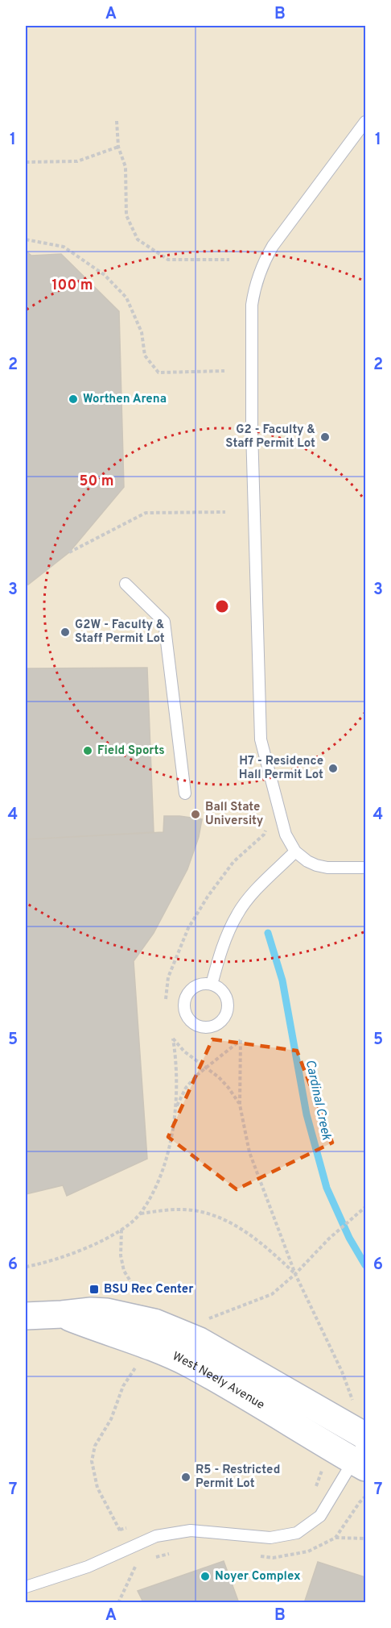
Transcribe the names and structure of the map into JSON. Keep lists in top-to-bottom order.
{
  "streets": {
    "street": ["West Neely Avenue"]
  },
  "water": ["Cardinal Creek"],
  "places": {
    "other": [
      "Worthen Arena",
      "G2 - Faculty & Staff Permit Lot",
      "G2W - Faculty & Staff Permit Lot",
      "Field Sports",
      "H7 - Residence Hall Permit Lot",
      "Ball State University",
      "R5 - Restricted Permit Lot",
      "Noyer Complex"
    ],
    "transit": ["BSU Rec Center"]
  },
  "grid": {
    "columns": ["A", "B"],
    "rows": [
      "1",
      "2",
      "3",
      "4",
      "5",
      "6",
      "7"
    ]
  },
  "rings": ["100 m", "50 m"]
}
